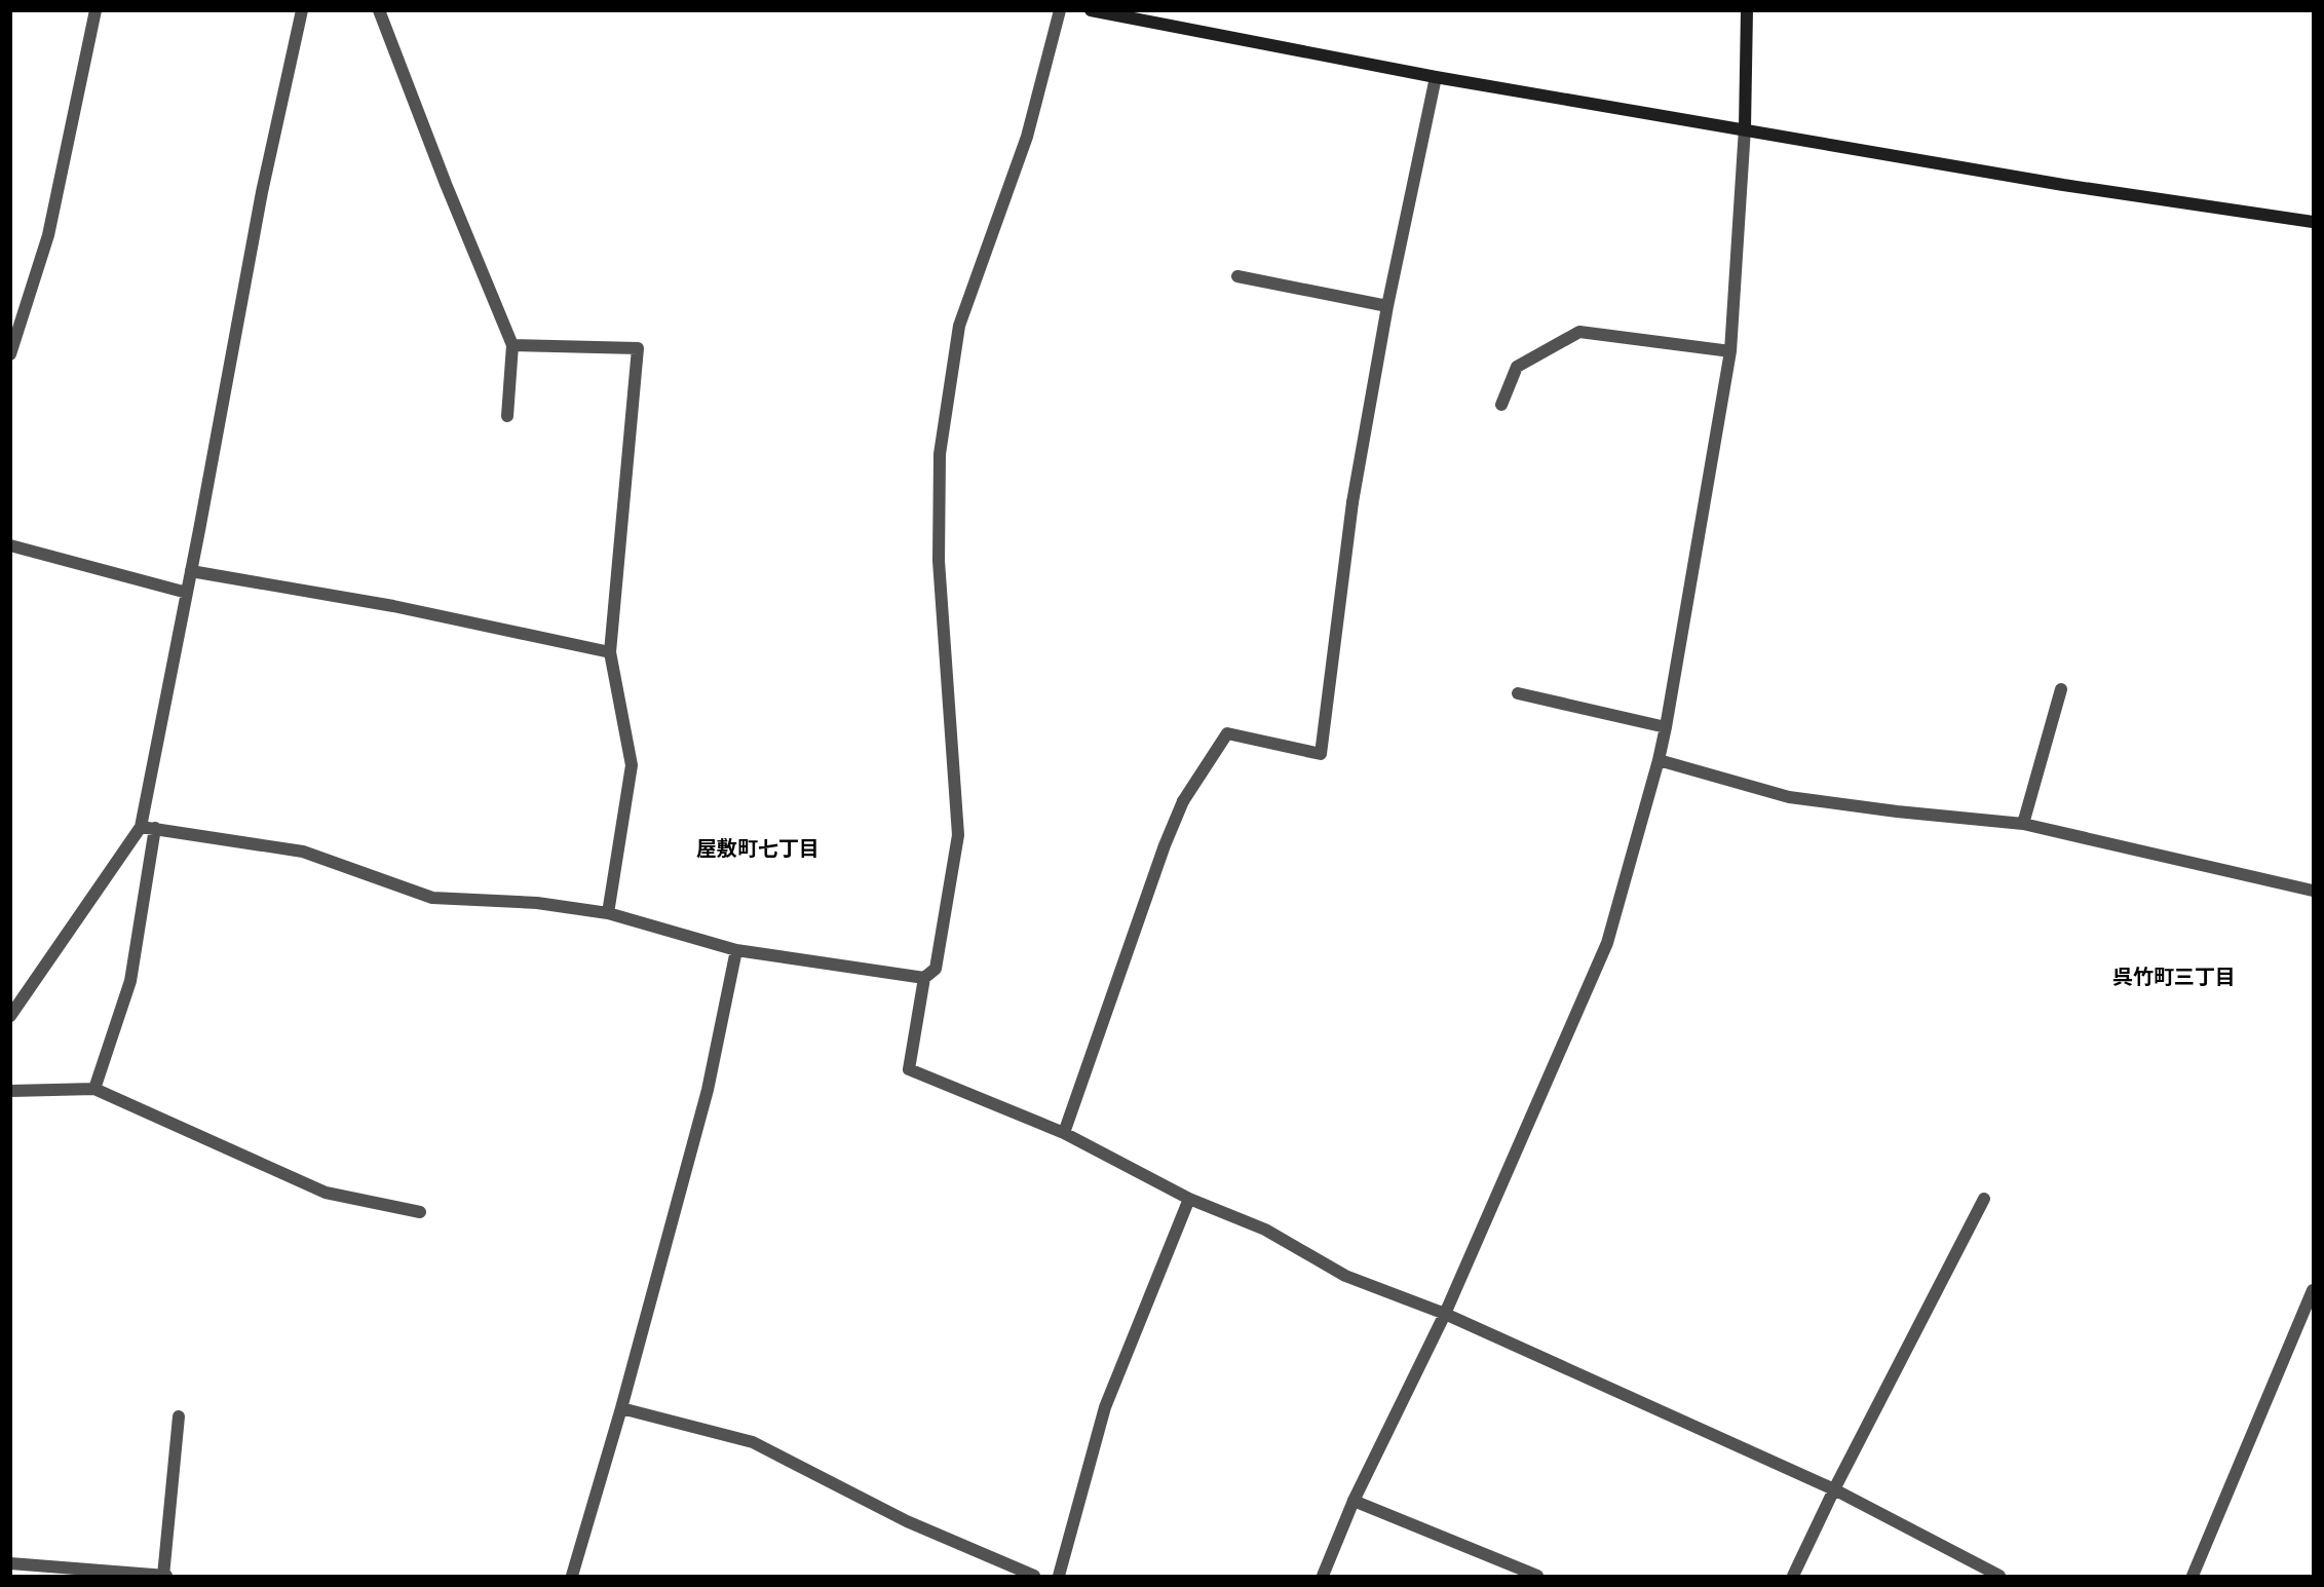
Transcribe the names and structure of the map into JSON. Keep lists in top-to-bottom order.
{
  "districts": ["屋敷町七丁目", "呉竹町三丁目"]
}
